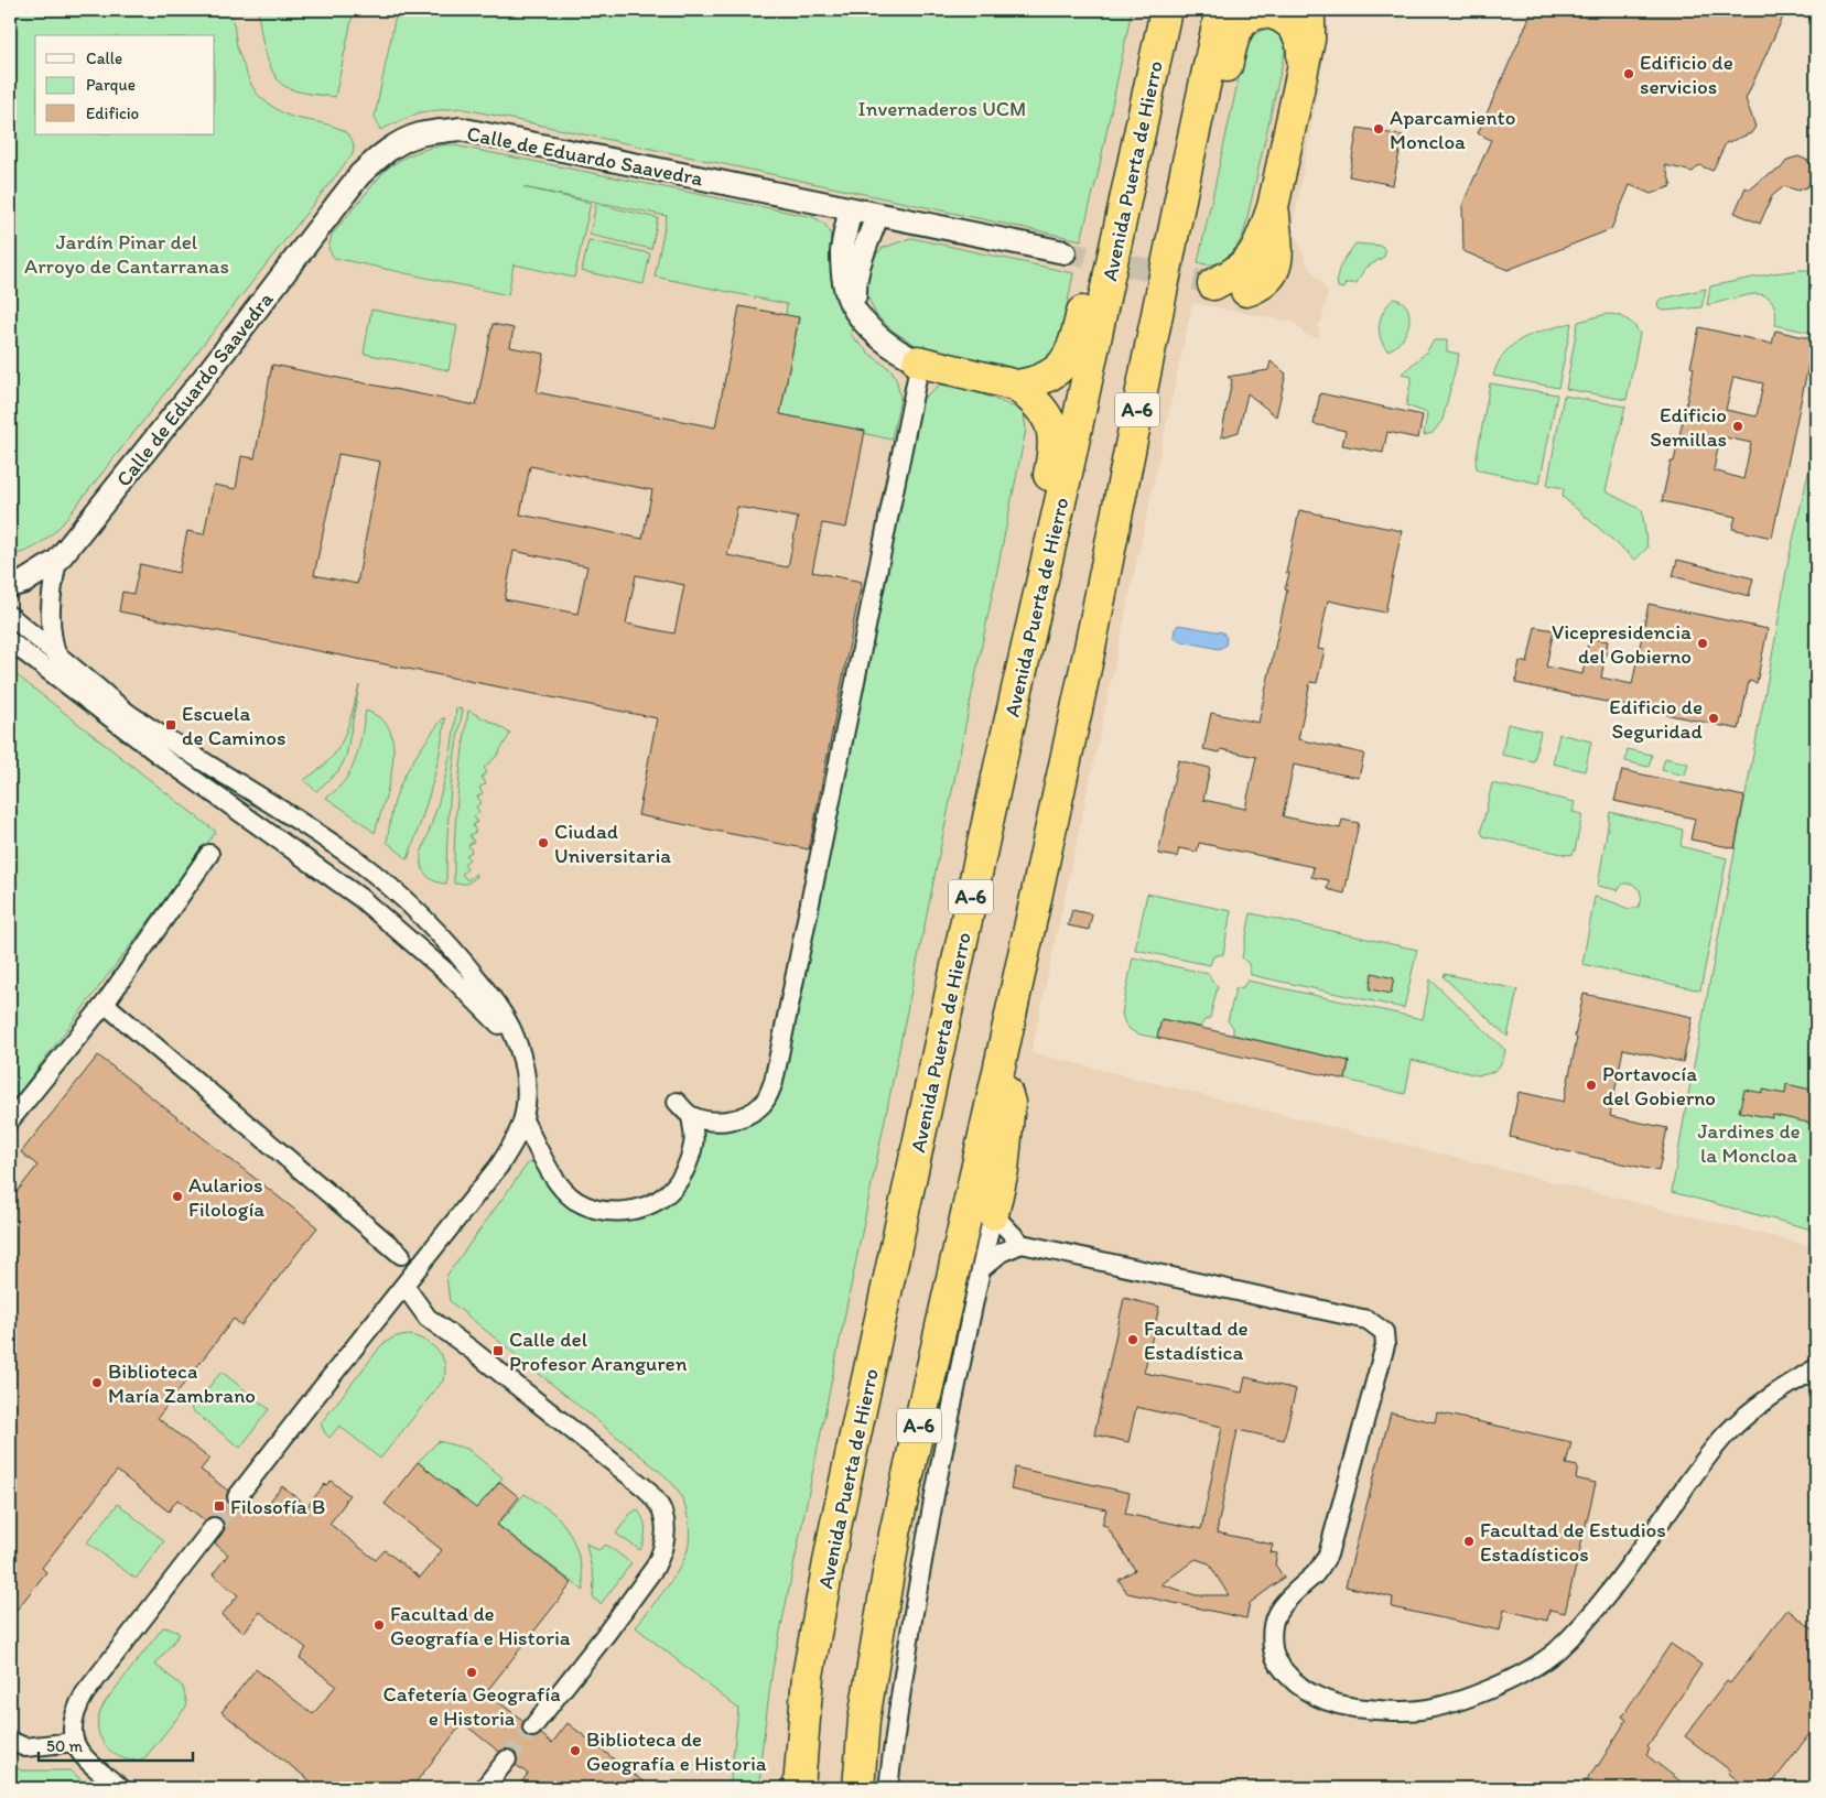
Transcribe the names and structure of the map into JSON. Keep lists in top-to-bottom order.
{
  "streets": {
    "highway": ["Avenida Puerta de Hierro", "A-6"],
    "street": ["Calle de Eduardo Saavedra"]
  },
  "parks": ["Invernaderos UCM", "Jardín Pinar del Arroyo de Cantarranas", "Jardines de la Moncloa"],
  "places": {
    "other": [
      "Edificio de servicios",
      "Aparcamiento Moncloa",
      "Edificio Semillas",
      "Vicepresidencia del Gobierno",
      "Edificio de Seguridad",
      "Ciudad Universitaria",
      "Portavocía del Gobierno",
      "Aularios Filología",
      "Facultad de Estadística",
      "Biblioteca María Zambrano",
      "Facultad de Estudios Estadísticos",
      "Facultad de Geografía e Historia",
      "Cafetería Geografía e Historia",
      "Biblioteca de Geografía e Historia"
    ],
    "transit": ["Escuela de Caminos", "Calle del Profesor Aranguren", "Filosofía B"]
  },
  "legend": ["Calle", "Parque", "Edificio"],
  "scale_bar": "50 m"
}
